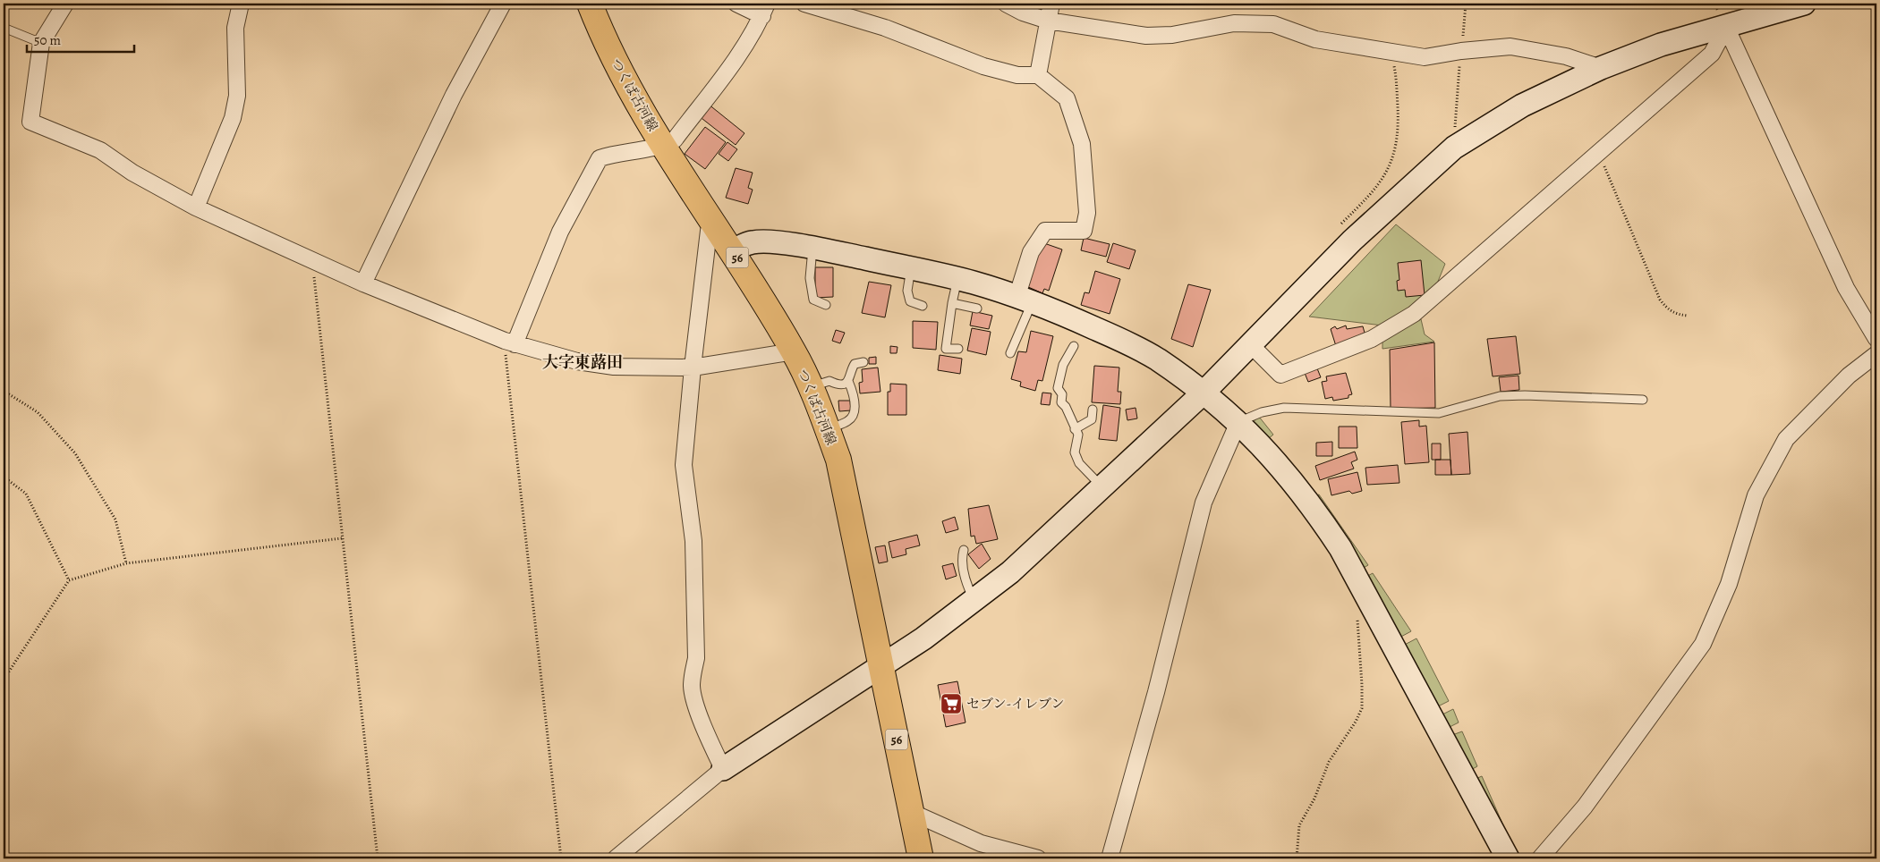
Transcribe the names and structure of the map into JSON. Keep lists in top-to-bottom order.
{
  "streets": {
    "main road": ["つくば古河線", "56"]
  },
  "districts": ["大字東蕗田"],
  "places": {
    "supermarket": ["セブン-イレブン"]
  },
  "scale_bar": "50 m"
}
